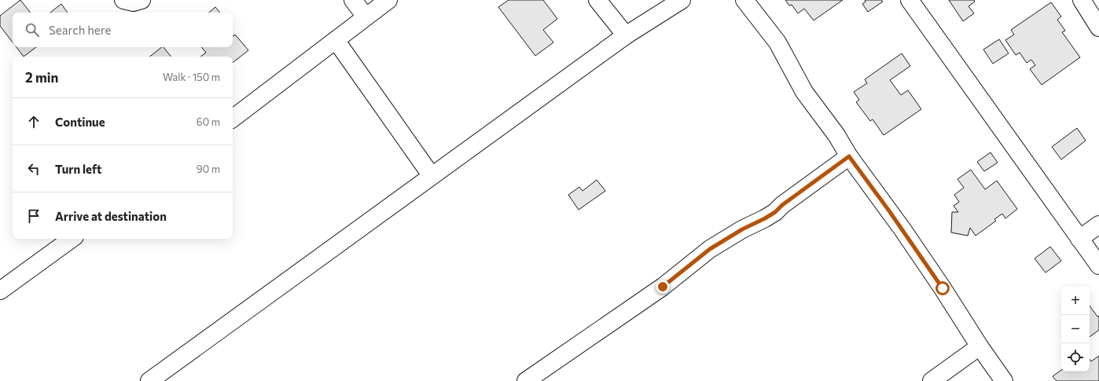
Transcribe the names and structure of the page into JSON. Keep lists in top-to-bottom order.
{
  "page": {
    "search": "Search here",
    "heading": ["2 min", "Walk · 150 m"],
    "list": [
      ["Continue", "60 m"],
      ["Turn left", "90 m"],
      "Arrive at destination"
    ],
    "map_buttons": ["+", "−"]
  }
}
